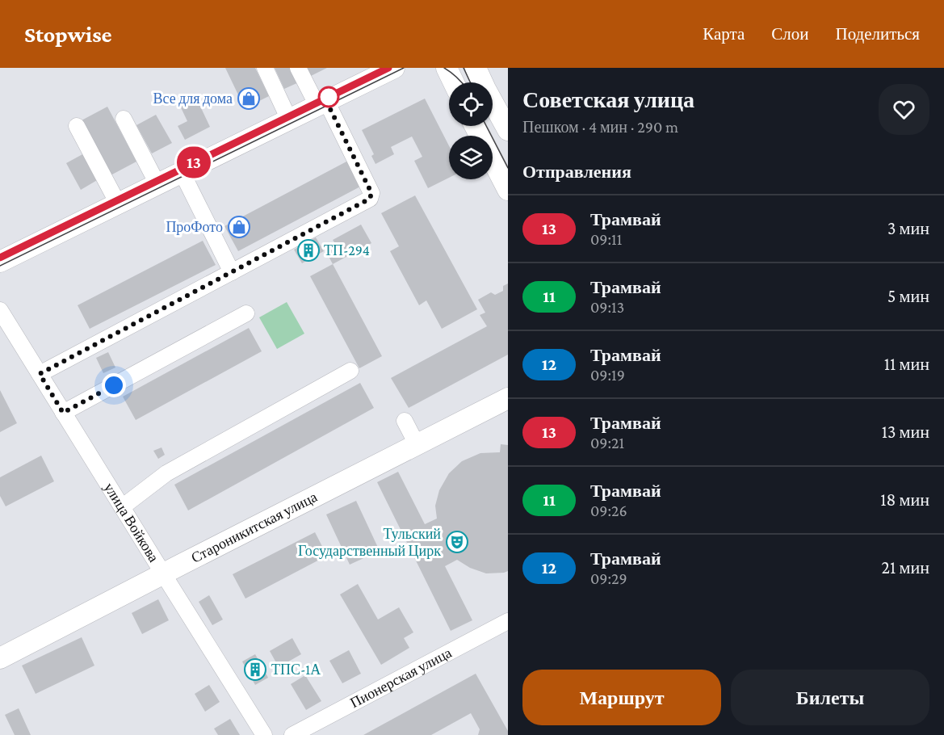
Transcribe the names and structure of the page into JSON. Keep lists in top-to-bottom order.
{
  "streets": {
    "main road": ["Староникитская улица"],
    "street": ["улица Войкова", "Пионерская улица"]
  },
  "crossings": [
    ["улица Войкова", "Староникитская улица"]
  ],
  "places": {
    "shop": ["Все для дома", "ПроФото"],
    "building": ["ТП-294", "ТПС-1А"],
    "theatre": ["Тульский Государственный Цирк"]
  },
  "lines": ["tram line 13"],
  "page": {
    "header": "Stopwise",
    "nav": ["Карта", "Слои", "Поделиться"],
    "on_map": "13",
    "heading": [
      ["Советская улица", "Пешком · 4 мин · 290 m"],
      "Отправления"
    ],
    "list": [
      {
        "mark": "13",
        "name": "Трамвай",
        "note": "09:11",
        "value": "3 мин"
      },
      {
        "mark": "11",
        "name": "Трамвай",
        "note": "09:13",
        "value": "5 мин"
      },
      {
        "mark": "12",
        "name": "Трамвай",
        "note": "09:19",
        "value": "11 мин"
      },
      {
        "mark": "13",
        "name": "Трамвай",
        "note": "09:21",
        "value": "13 мин"
      },
      {
        "mark": "11",
        "name": "Трамвай",
        "note": "09:26",
        "value": "18 мин"
      },
      {
        "mark": "12",
        "name": "Трамвай",
        "note": "09:29",
        "value": "21 мин"
      }
    ],
    "buttons": ["Маршрут", "Билеты"]
  }
}
